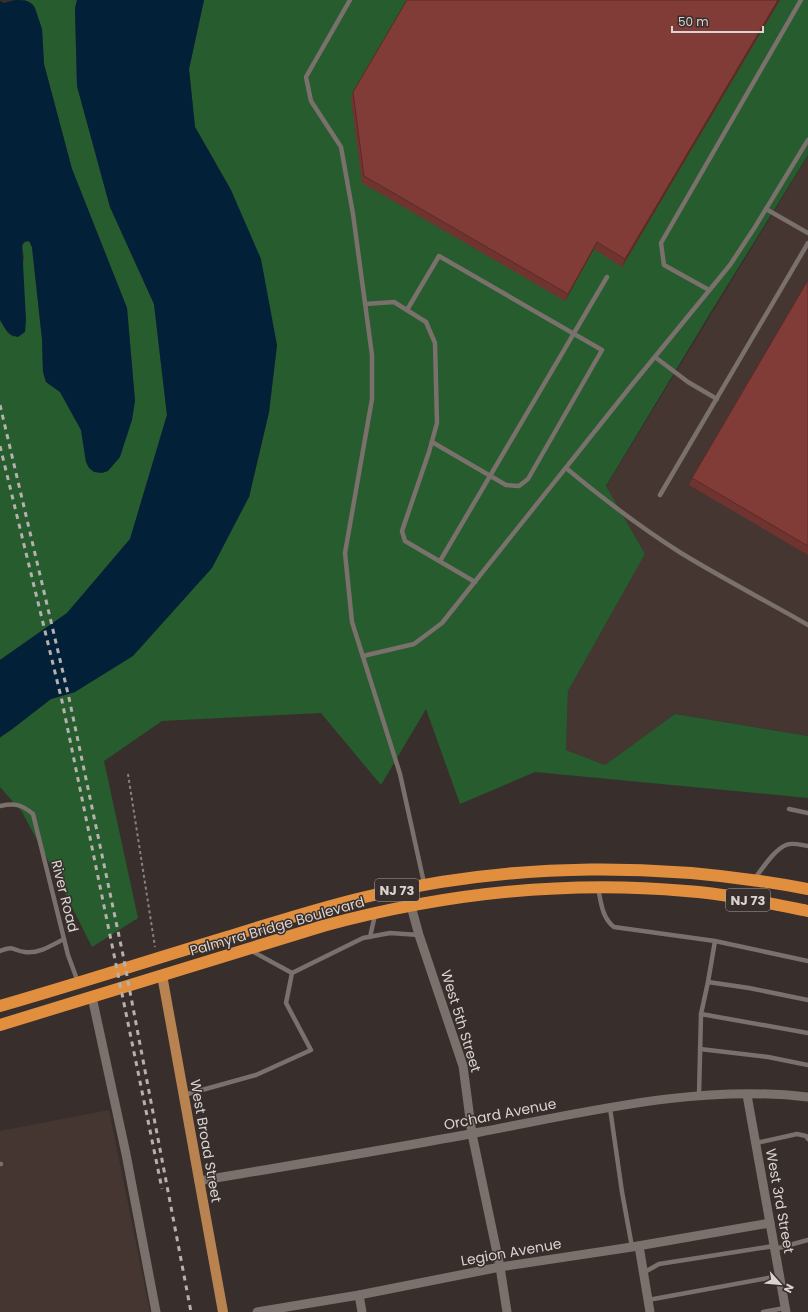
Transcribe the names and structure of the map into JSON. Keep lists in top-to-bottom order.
{
  "streets": {
    "highway": ["NJ 73", "Palmyra Bridge Boulevard"],
    "main road": ["West Broad Street"],
    "street": [
      "West 5th Street",
      "Orchard Avenue",
      "West 3rd Street",
      "Legion Avenue"
    ],
    "lane": ["River Road"]
  },
  "crossings": [
    ["River Road", "Palmyra Bridge Boulevard"],
    ["Palmyra Bridge Boulevard", "West 5th Street"],
    ["Palmyra Bridge Boulevard", "West Broad Street"],
    ["West 5th Street", "Orchard Avenue"],
    ["West 5th Street", "Legion Avenue"],
    ["Orchard Avenue", "West Broad Street"],
    ["Orchard Avenue", "West 3rd Street"],
    ["West 3rd Street", "Legion Avenue"]
  ],
  "scale_bar": "50 m",
  "north": "bottom right"
}
